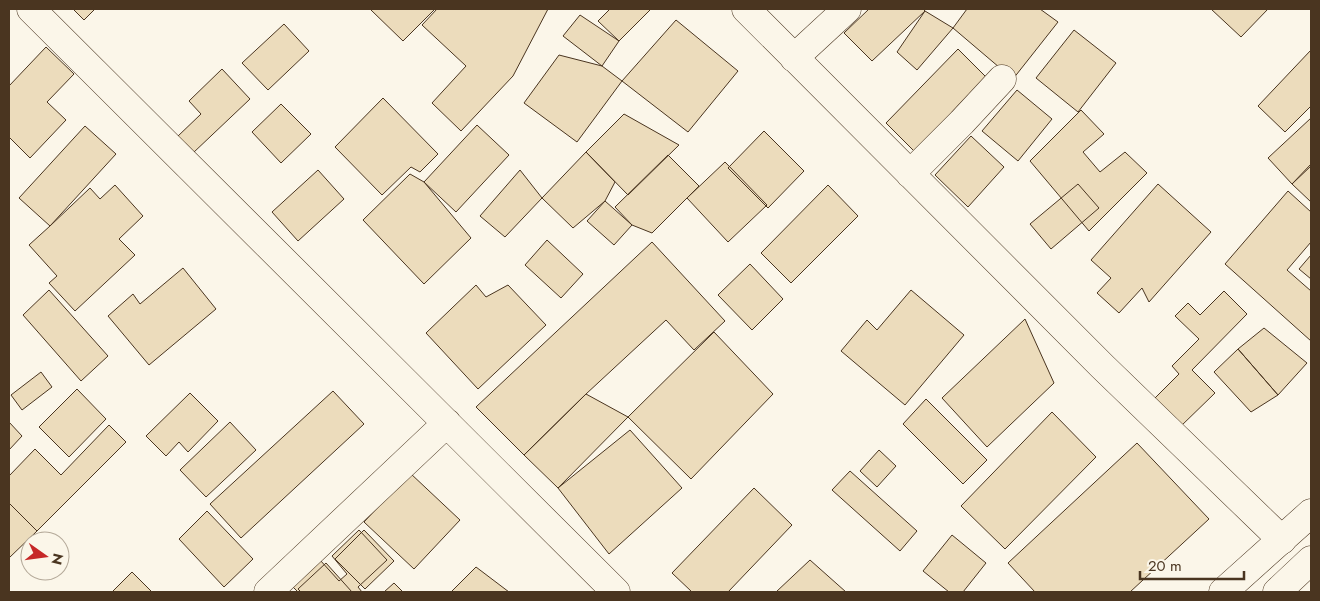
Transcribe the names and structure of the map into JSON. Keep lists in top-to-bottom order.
{
  "scale_bar": "20 m",
  "north": "right"
}
